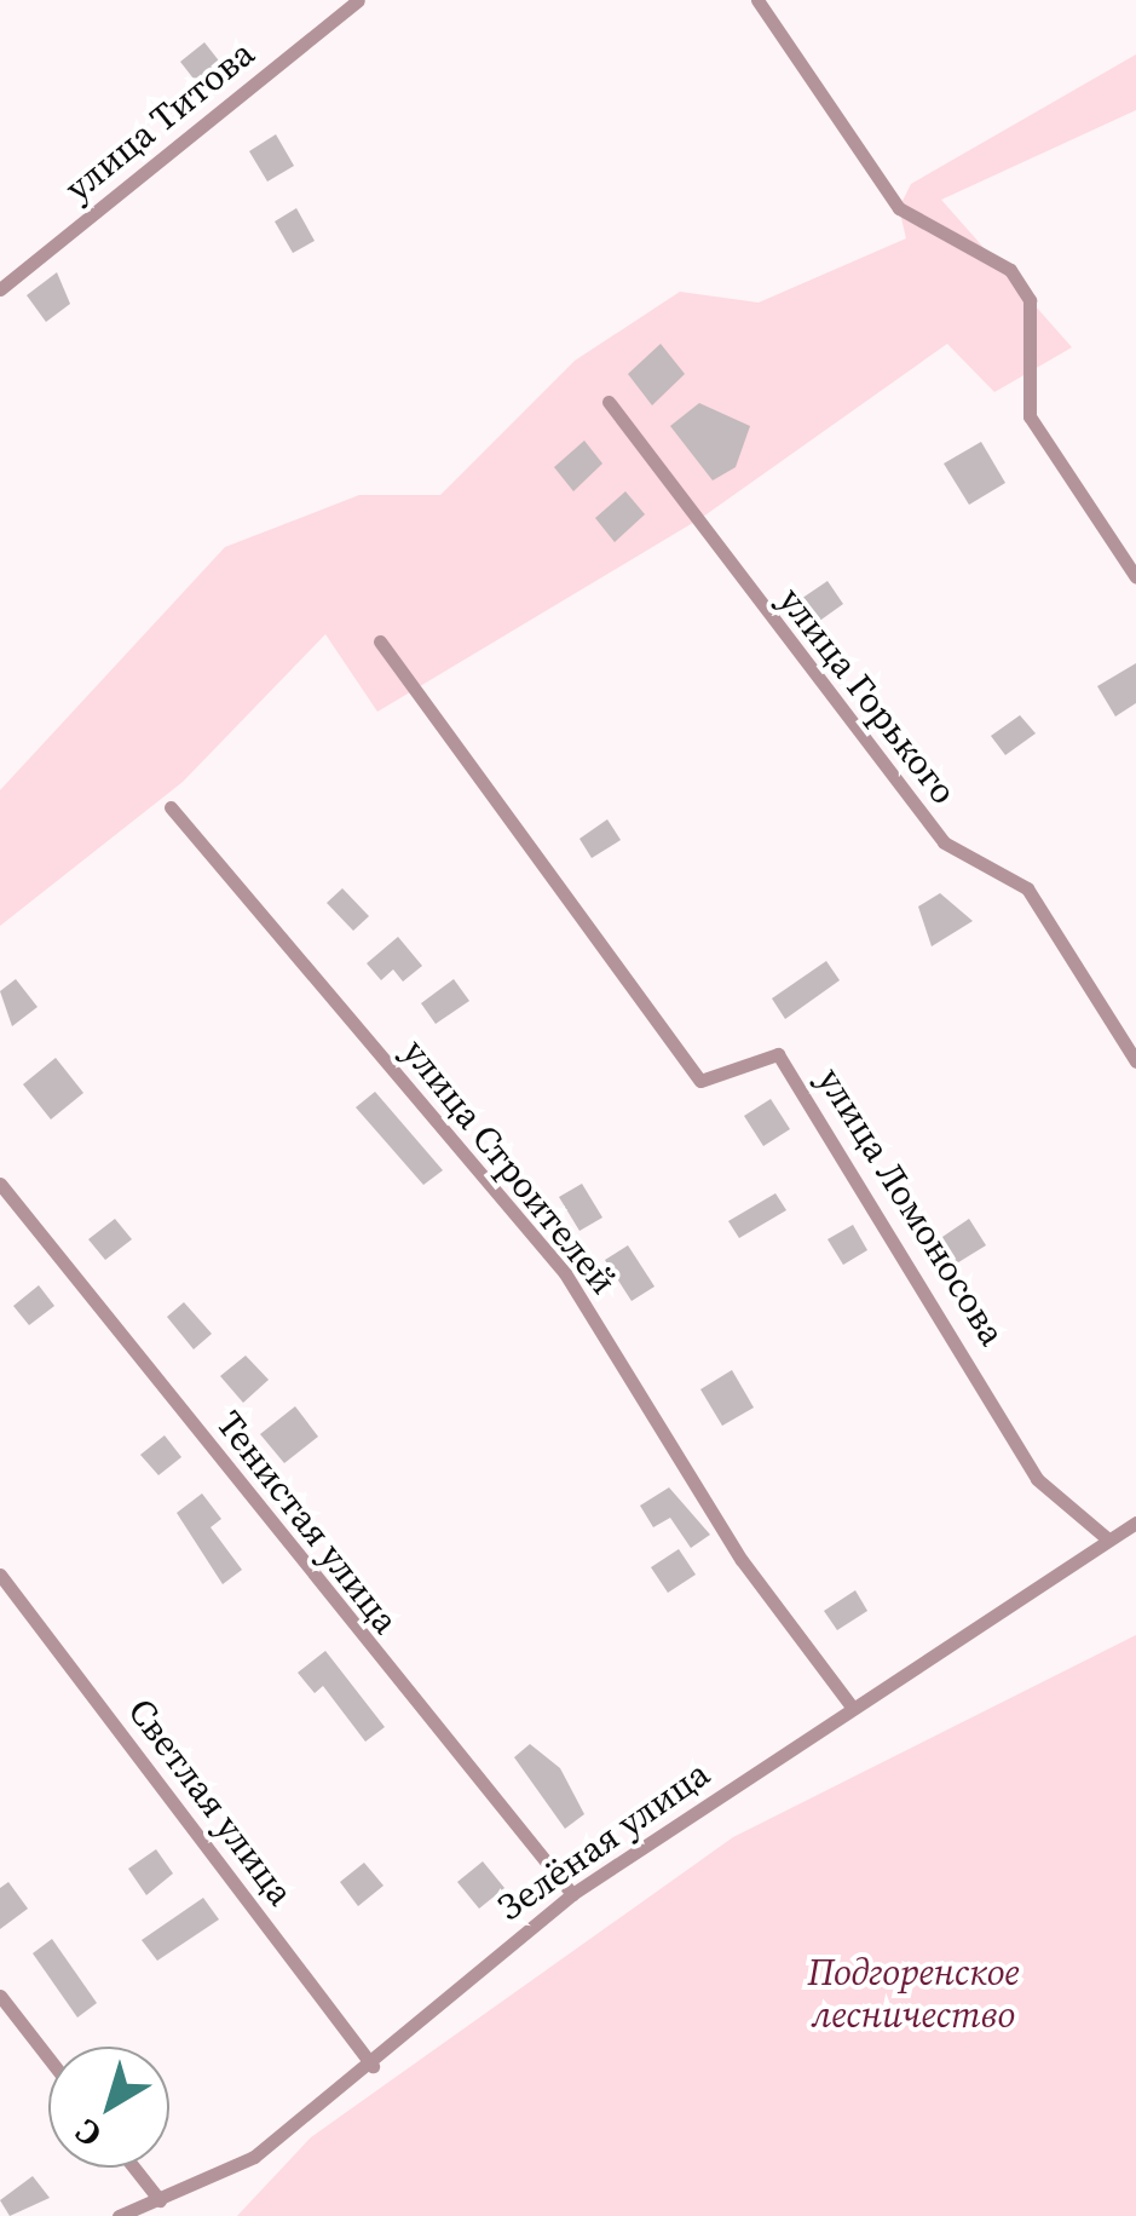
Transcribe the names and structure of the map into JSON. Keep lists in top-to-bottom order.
{
  "streets": {
    "street": [
      "улица Титова",
      "улица Горького",
      "улица Строителей",
      "улица Ломоносова",
      "Тенистая улица",
      "Светлая улица",
      "Зелёная улица"
    ]
  },
  "crossings": [
    ["улица Строителей", "Зелёная улица"],
    ["улица Ломоносова", "Зелёная улица"],
    ["Тенистая улица", "Зелёная улица"],
    ["Светлая улица", "Зелёная улица"]
  ],
  "parks": ["Подгоренское лесничество"],
  "north": "bottom left"
}
